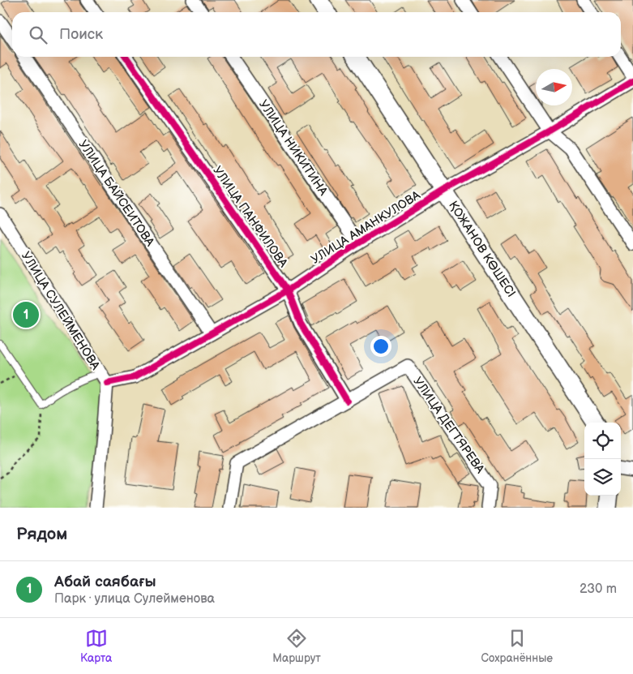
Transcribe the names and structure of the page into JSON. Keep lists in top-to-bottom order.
{
  "streets": {
    "main road": ["ҚОЖАНОВ КӨШЕСІ"],
    "street": [
      "УЛИЦА НИКИТИНА",
      "УЛИЦА БАЙСЕИТОВА",
      "УЛИЦА ПАНФИЛОВА",
      "УЛИЦА АМАНКУЛОВА",
      "УЛИЦА СУЛЕЙМЕНОВА",
      "УЛИЦА ДЕГТЯРЕВА"
    ]
  },
  "crossings": [
    ["УЛИЦА НИКИТИНА", "УЛИЦА АМАНКУЛОВА"],
    ["УЛИЦА БАЙСЕИТОВА", "УЛИЦА АМАНКУЛОВА"],
    ["УЛИЦА ПАНФИЛОВА", "УЛИЦА АМАНКУЛОВА"],
    ["УЛИЦА ПАНФИЛОВА", "УЛИЦА ДЕГТЯРЕВА"],
    ["УЛИЦА АМАНКУЛОВА", "ҚОЖАНОВ КӨШЕСІ"],
    ["УЛИЦА АМАНКУЛОВА", "УЛИЦА СУЛЕЙМЕНОВА"]
  ],
  "north": "right",
  "page": {
    "search": "Поиск",
    "pins": "1",
    "heading": "Рядом",
    "list": [
      {
        "mark": "1",
        "name": "Абай саябағы",
        "note": "Парк · улица Сулейменова",
        "value": "230 m"
      }
    ],
    "nav": ["Карта", "Маршрут", "Сохранённые"]
  }
}
